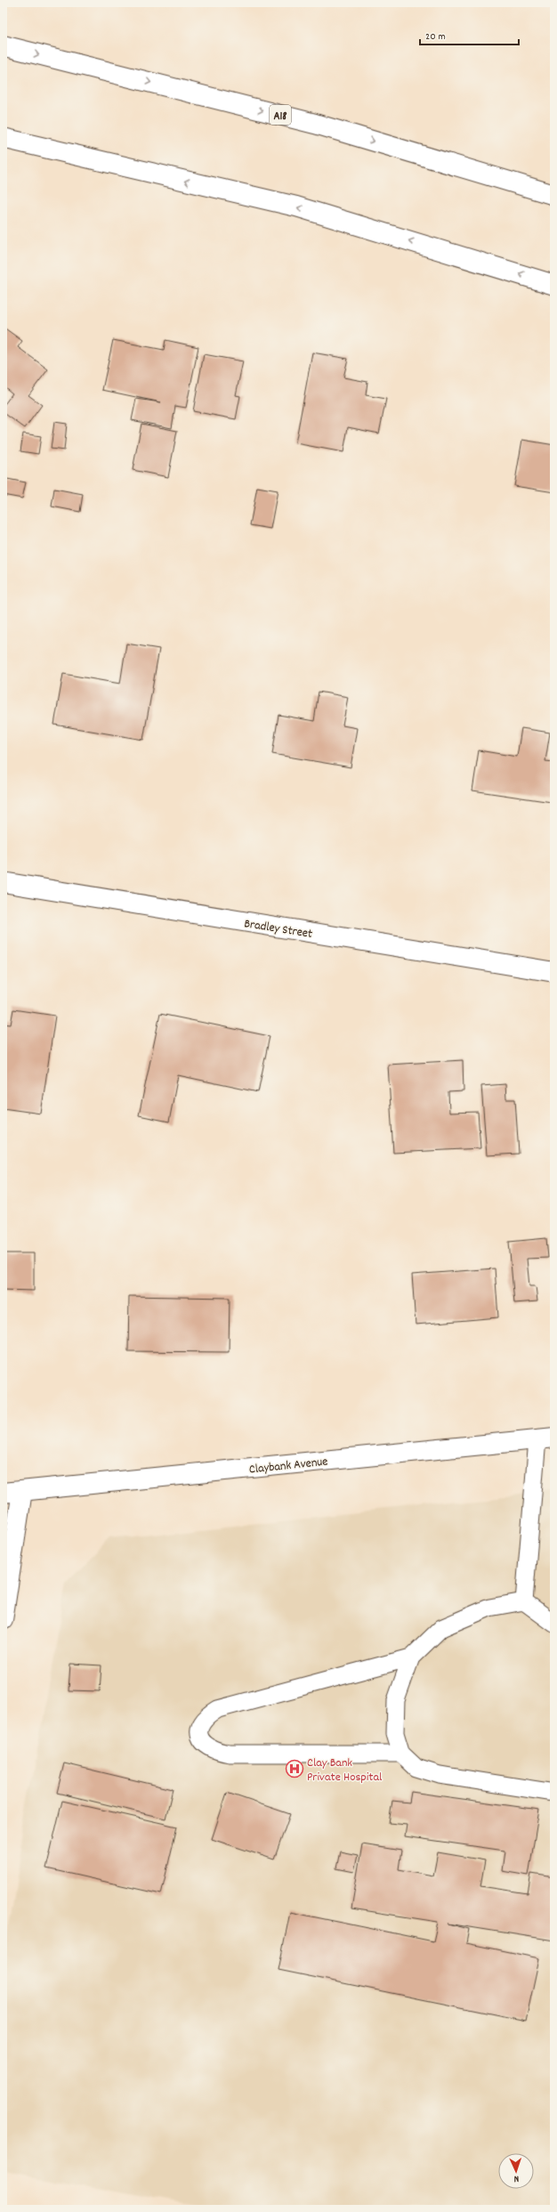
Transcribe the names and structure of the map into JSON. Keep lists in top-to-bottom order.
{
  "streets": {
    "main road": ["A18", "Bradley Street", "Claybank Avenue"]
  },
  "places": {
    "hospital": ["Clay Bank Private Hospital"]
  },
  "scale_bar": "20 m",
  "north": "bottom"
}
